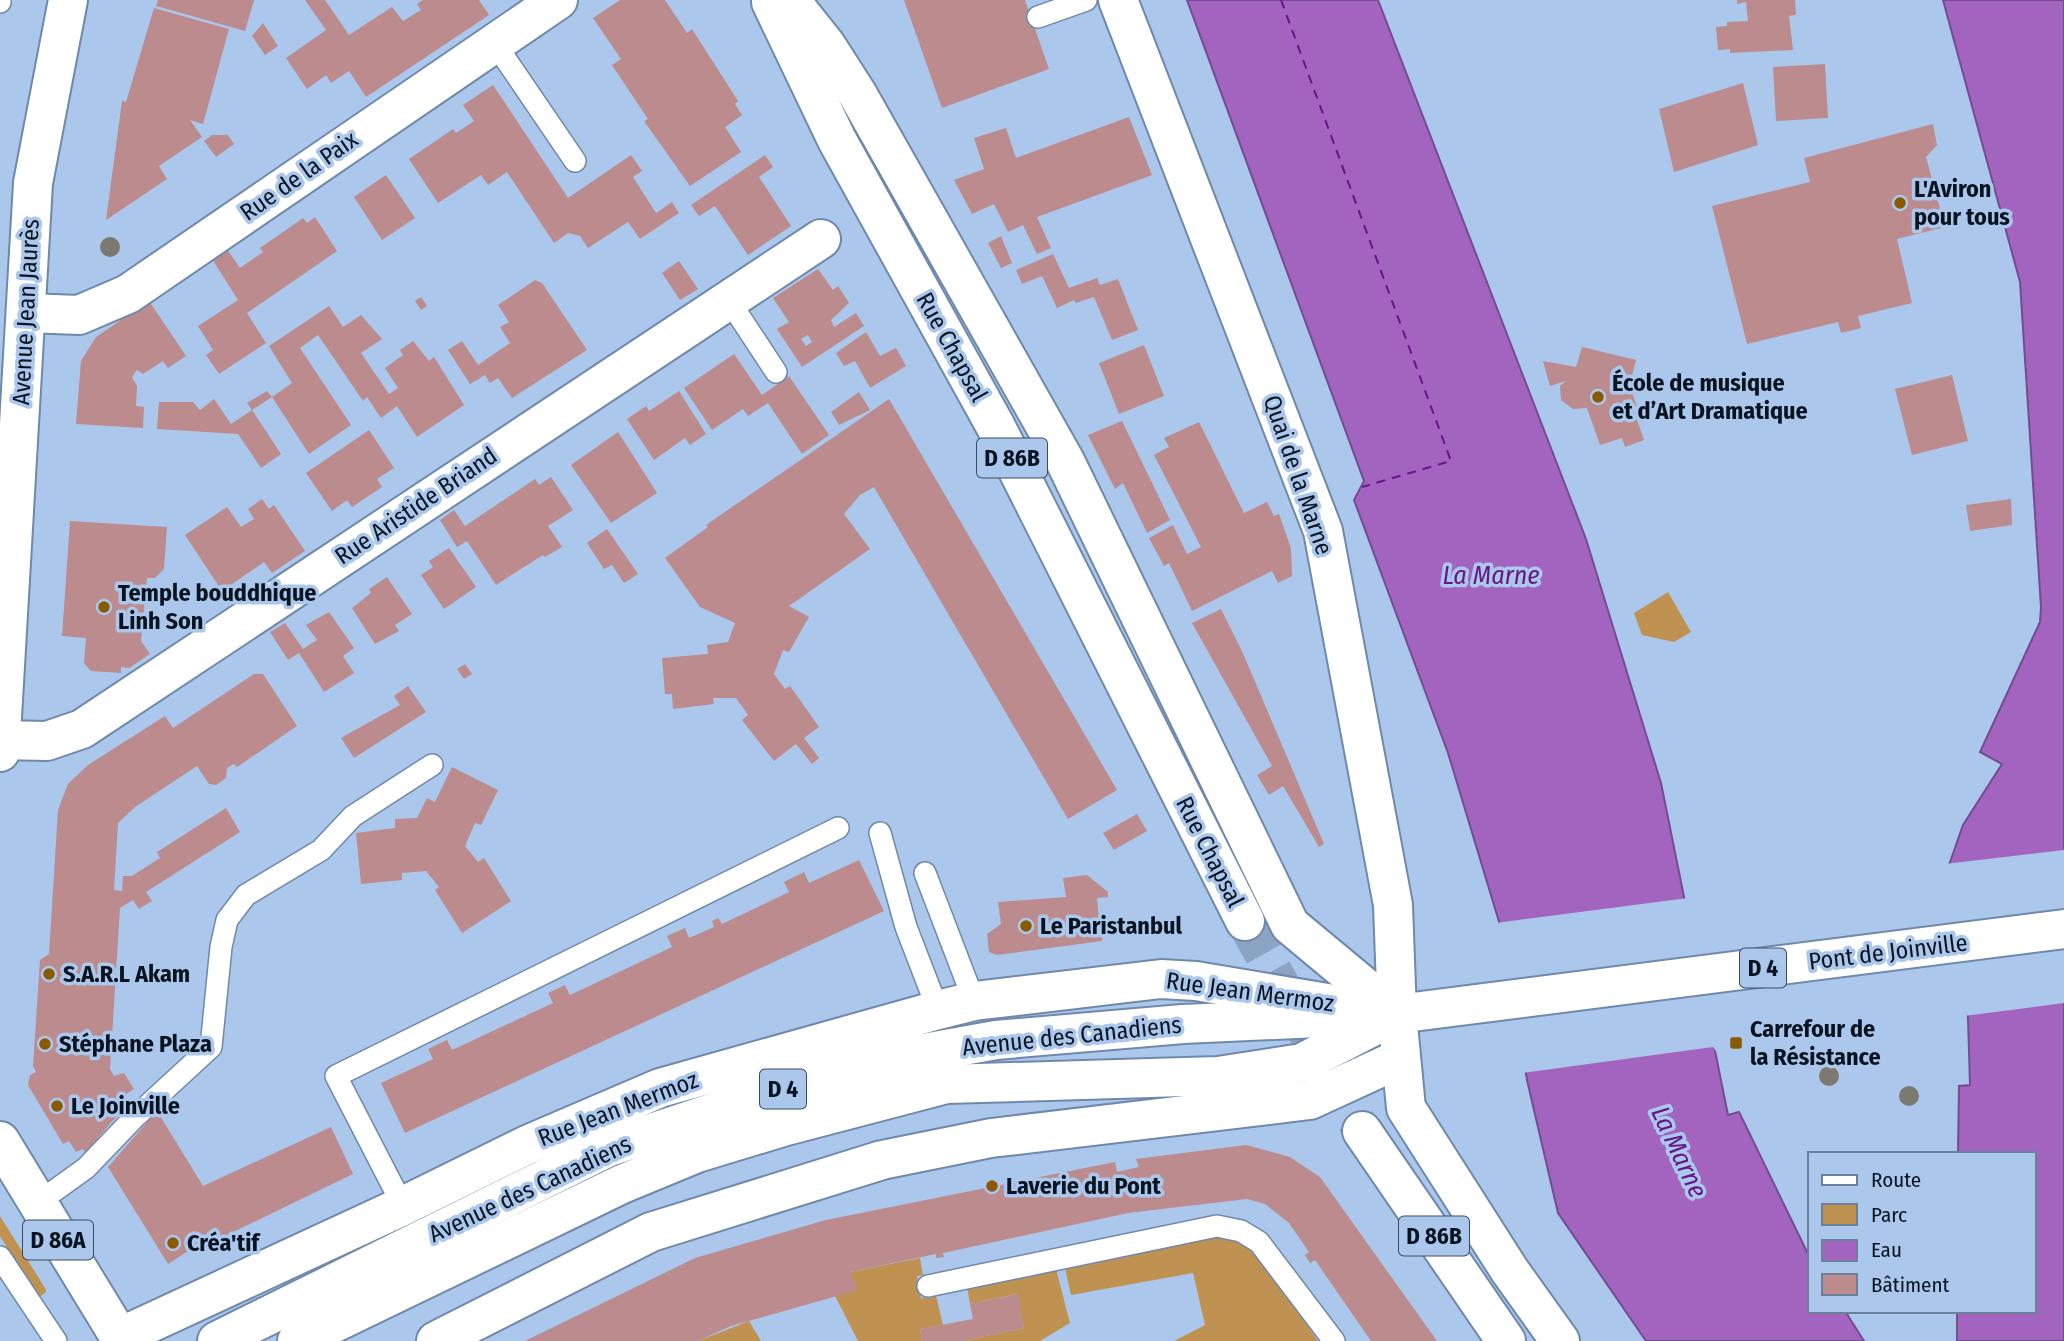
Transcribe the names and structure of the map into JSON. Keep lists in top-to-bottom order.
{
  "streets": {
    "main road": [
      "Rue de la Paix",
      "Avenue Jean Jaurès",
      "Rue Chapsal",
      "D 86B",
      "Quai de la Marne",
      "Rue Aristide Briand",
      "Pont de Joinville",
      "D 4",
      "Rue Jean Mermoz",
      "Avenue des Canadiens",
      "D 86A"
    ]
  },
  "crossings": [
    ["Rue de la Paix", "Avenue Jean Jaurès"],
    ["Avenue Jean Jaurès", "Rue Aristide Briand"],
    ["Quai de la Marne", "Pont de Joinville"],
    ["Quai de la Marne", "Rue Jean Mermoz"],
    ["Quai de la Marne", "Avenue des Canadiens"],
    ["Pont de Joinville", "Rue Jean Mermoz"],
    ["Pont de Joinville", "Avenue des Canadiens"],
    ["Rue Jean Mermoz", "Avenue des Canadiens"],
    ["Rue Jean Mermoz", "D 86A"]
  ],
  "water": ["La Marne"],
  "places": {
    "other": [
      "L'Aviron pour tous",
      "École de musique et d’Art Dramatique",
      "Temple bouddhique Linh Son",
      "Le Paristanbul",
      "S.A.R.L Akam",
      "Stéphane Plaza",
      "Le Joinville",
      "Laverie du Pont",
      "Créa'tif"
    ],
    "transit": ["Carrefour de la Résistance"]
  },
  "legend": [
    "Route",
    "Parc",
    "Eau",
    "Bâtiment"
  ]
}
